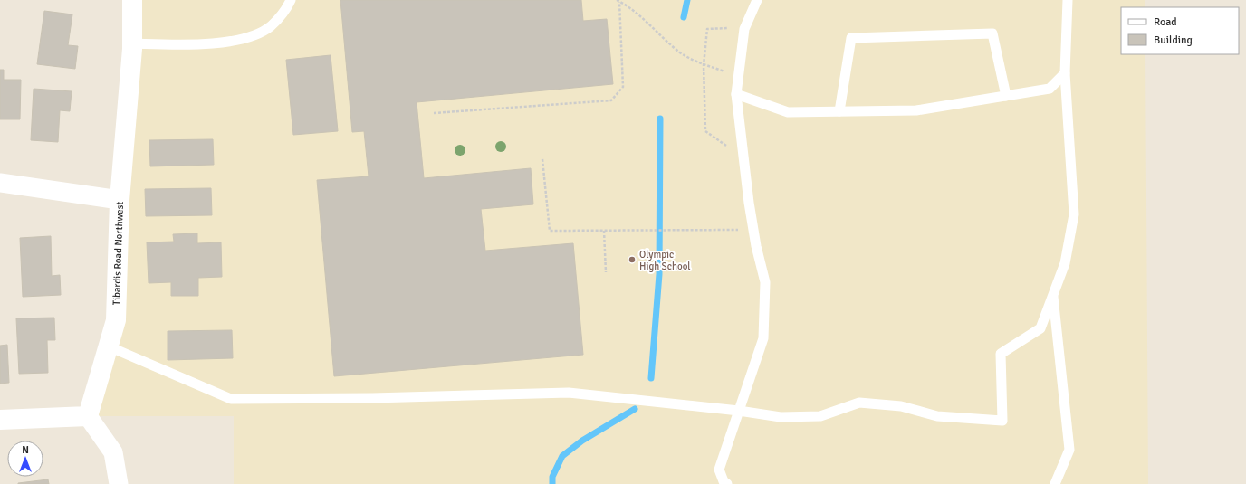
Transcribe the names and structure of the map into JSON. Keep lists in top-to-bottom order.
{
  "streets": {
    "street": ["Tibardis Road Northwest"]
  },
  "places": ["Olympic High School"],
  "legend": ["Road", "Building"],
  "north": "top"
}
